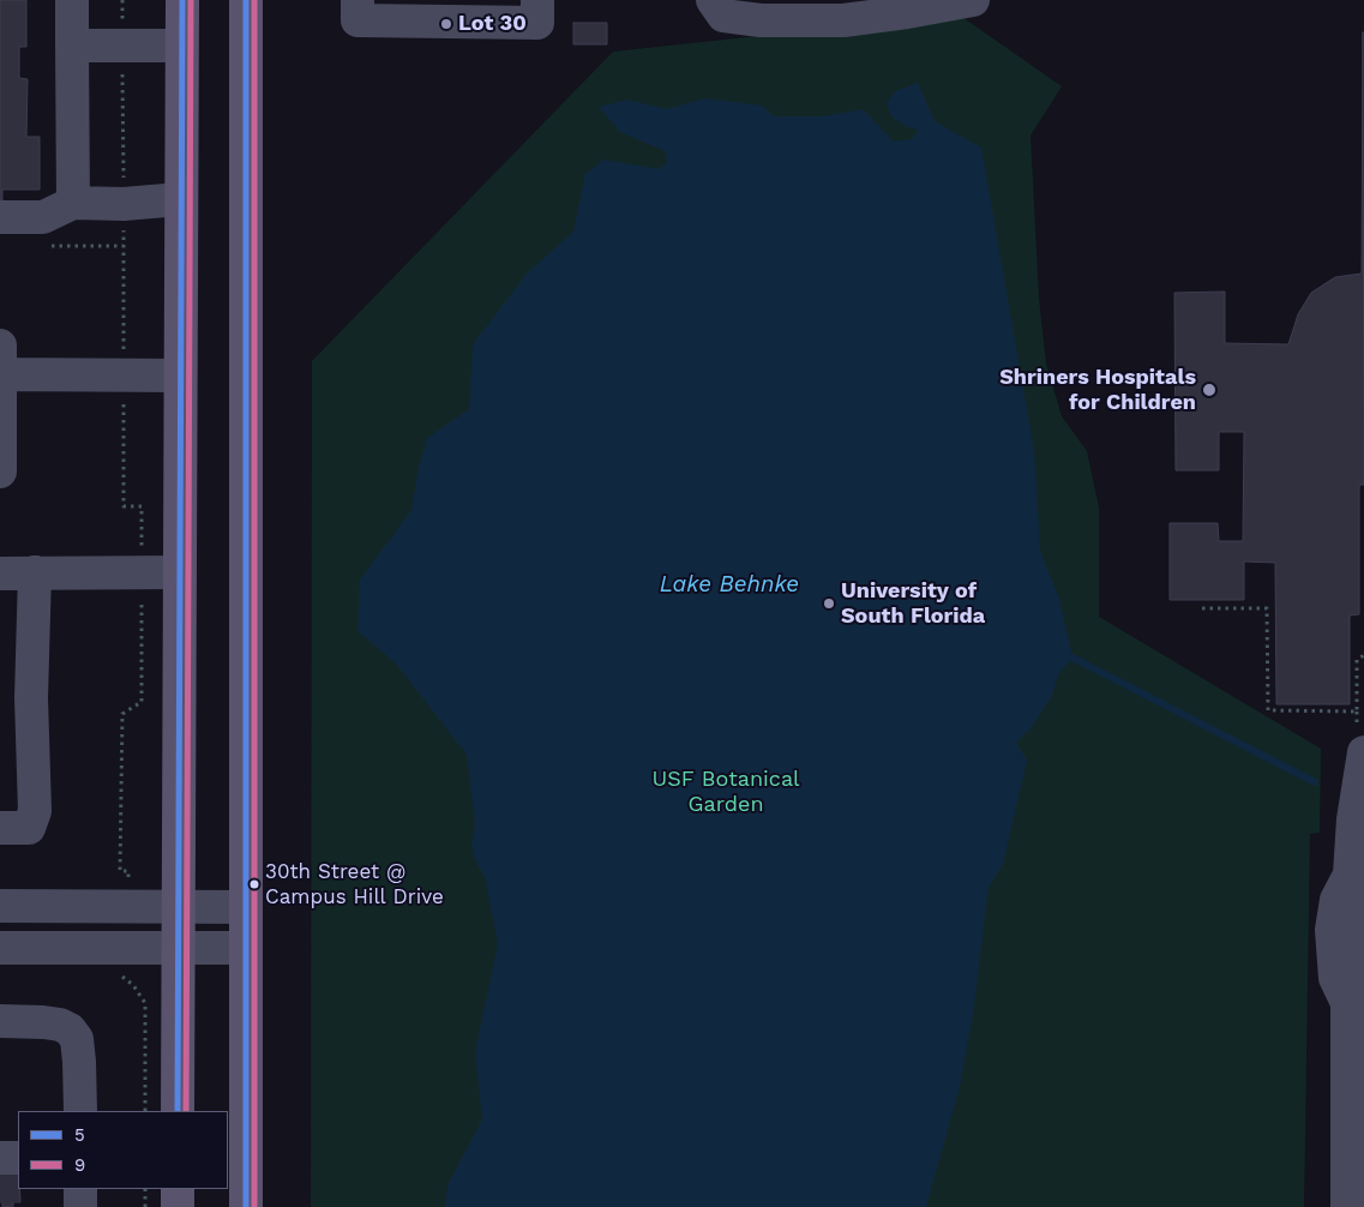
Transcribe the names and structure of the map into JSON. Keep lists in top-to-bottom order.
{
  "water": ["Lake Behnke"],
  "parks": ["USF Botanical Garden"],
  "places": [
    "Lot 30",
    "Shriners Hospitals for Children",
    "University of South Florida",
    "30th Street @ Campus Hill Drive"
  ],
  "lines": ["transit line 5", "transit line 9"],
  "legend": ["5", "9"]
}
